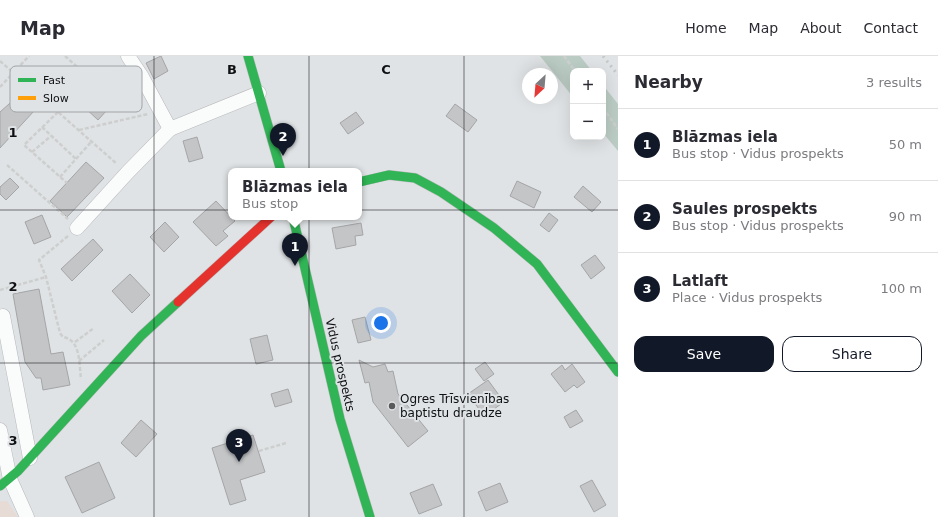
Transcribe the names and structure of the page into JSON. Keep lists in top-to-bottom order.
{
  "streets": {
    "street": ["Vidus prospekts"]
  },
  "places": ["Ogres Trīsvienības baptistu draudze"],
  "legend": ["Fast", "Slow"],
  "north": "bottom left",
  "page": {
    "header": "Map",
    "nav": [
      "Home",
      "Map",
      "About",
      "Contact"
    ],
    "heading": ["Nearby", "3 results"],
    "map_buttons": ["+", "−"],
    "list": [
      {
        "mark": "1",
        "name": "Blāzmas iela",
        "note": "Bus stop · Vidus prospekts",
        "value": "50 m"
      },
      {
        "mark": "2",
        "name": "Saules prospekts",
        "note": "Bus stop · Vidus prospekts",
        "value": "90 m"
      },
      {
        "mark": "3",
        "name": "Latlaft",
        "note": "Place · Vidus prospekts",
        "value": "100 m"
      }
    ],
    "pins": ["2", "1", "3"],
    "popup": ["Blāzmas iela", "Bus stop"],
    "buttons": ["Save", "Share"]
  },
  "grid": {
    "columns": ["B", "C"],
    "rows": ["1", "2", "3"]
  }
}
